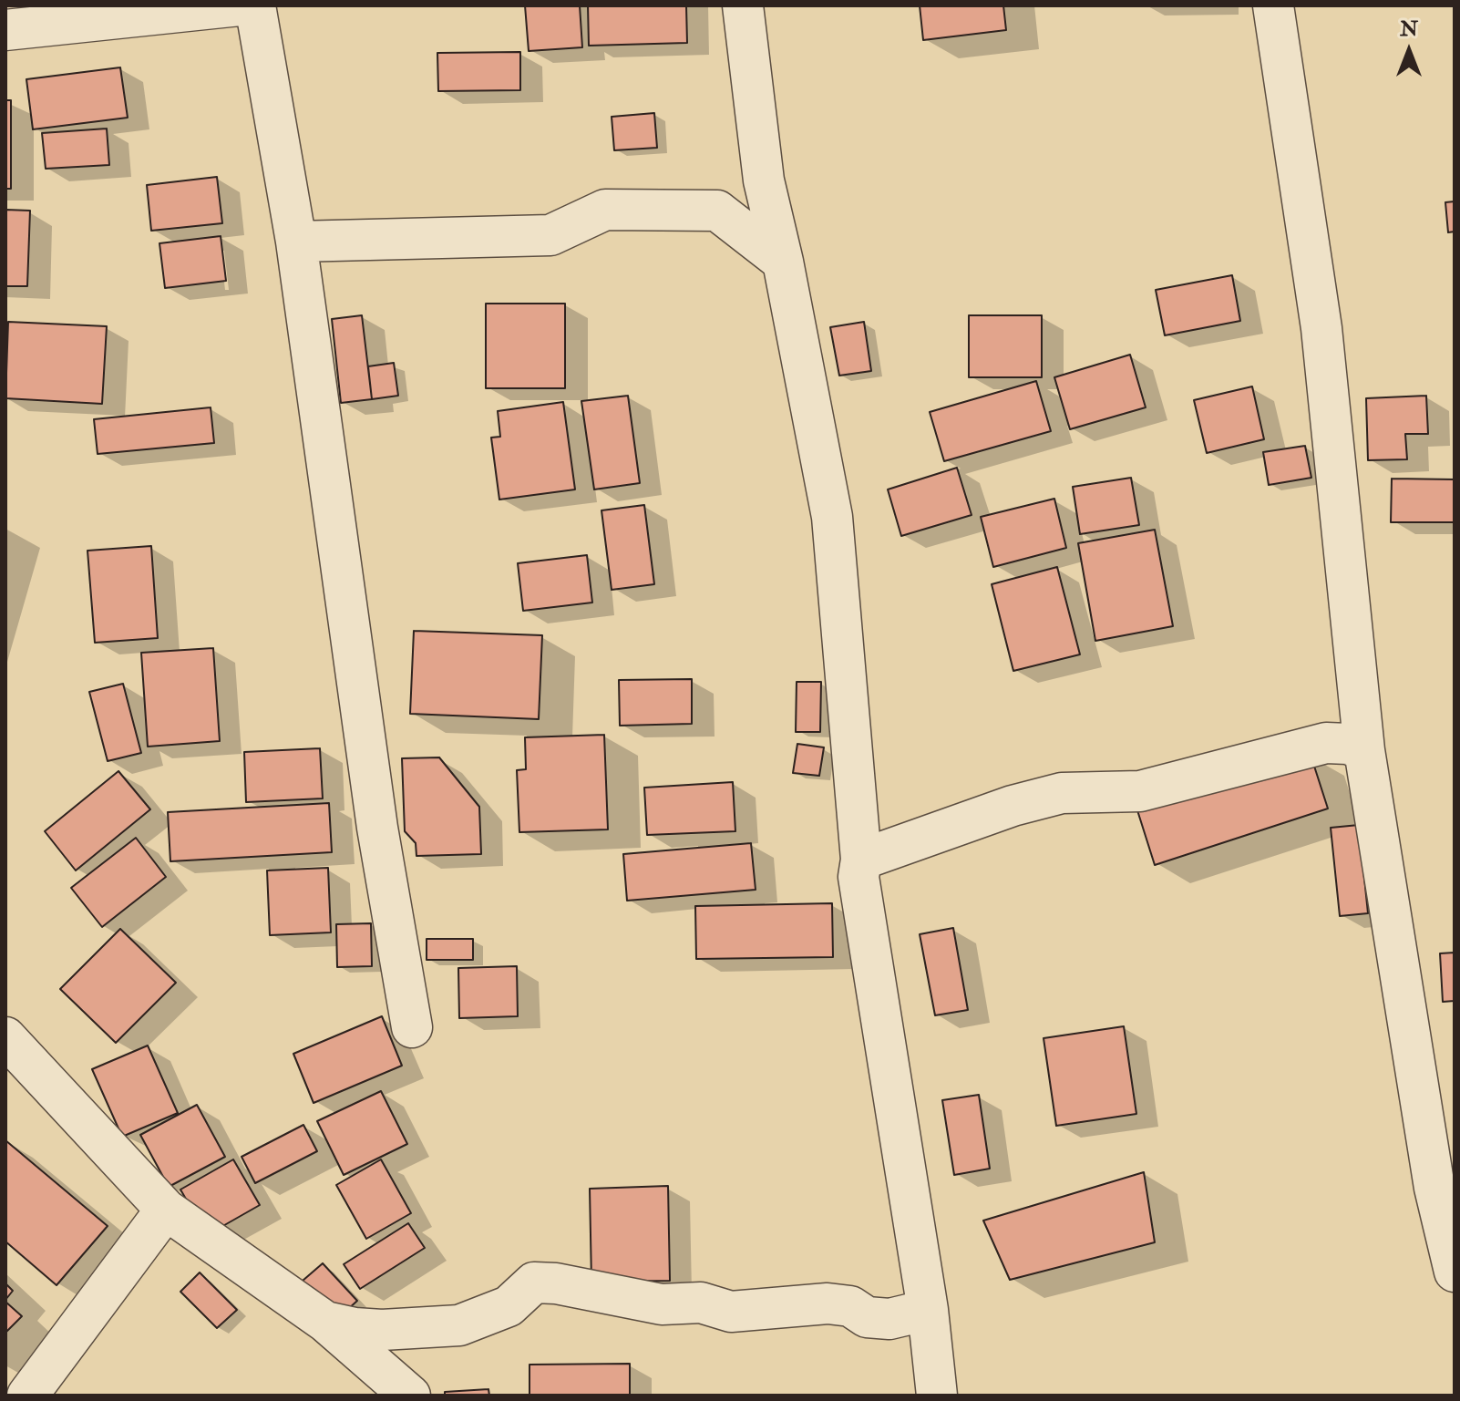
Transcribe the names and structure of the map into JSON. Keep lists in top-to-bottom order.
{
  "north": "top"
}
